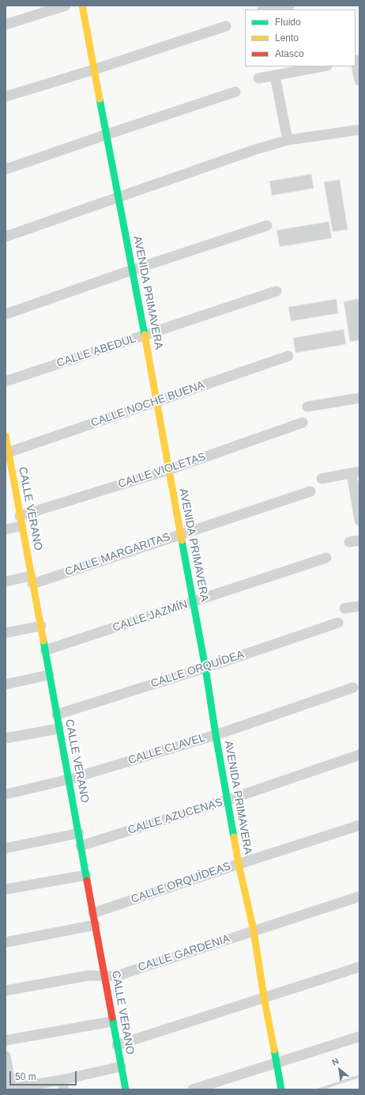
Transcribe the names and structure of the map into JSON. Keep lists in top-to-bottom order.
{
  "streets": {
    "street": [
      "AVENIDA PRIMAVERA",
      "CALLE ABEDUL",
      "CALLE NOCHE BUENA",
      "CALLE VIOLETAS",
      "CALLE VERANO",
      "CALLE MARGARITAS",
      "CALLE JAZMÍN",
      "CALLE ORQUÍDEA",
      "CALLE CLAVEL",
      "CALLE AZUCENAS",
      "CALLE ORQUÍDEAS",
      "CALLE GARDENIA"
    ]
  },
  "crossings": [
    ["AVENIDA PRIMAVERA", "CALLE ABEDUL"],
    ["AVENIDA PRIMAVERA", "CALLE NOCHE BUENA"],
    ["AVENIDA PRIMAVERA", "CALLE VIOLETAS"],
    ["AVENIDA PRIMAVERA", "CALLE MARGARITAS"],
    ["AVENIDA PRIMAVERA", "CALLE JAZMÍN"],
    ["AVENIDA PRIMAVERA", "CALLE ORQUÍDEA"],
    ["AVENIDA PRIMAVERA", "CALLE CLAVEL"],
    ["AVENIDA PRIMAVERA", "CALLE AZUCENAS"],
    ["AVENIDA PRIMAVERA", "CALLE ORQUÍDEAS"],
    ["AVENIDA PRIMAVERA", "CALLE GARDENIA"],
    ["CALLE NOCHE BUENA", "CALLE VERANO"],
    ["CALLE VIOLETAS", "CALLE VERANO"],
    ["CALLE VERANO", "CALLE MARGARITAS"],
    ["CALLE VERANO", "CALLE JAZMÍN"],
    ["CALLE VERANO", "CALLE ORQUÍDEA"],
    ["CALLE VERANO", "CALLE CLAVEL"],
    ["CALLE VERANO", "CALLE AZUCENAS"],
    ["CALLE VERANO", "CALLE ORQUÍDEAS"],
    ["CALLE VERANO", "CALLE GARDENIA"]
  ],
  "legend": ["Fluido", "Lento", "Atasco"],
  "scale_bar": "50 m",
  "north": "top left"
}
